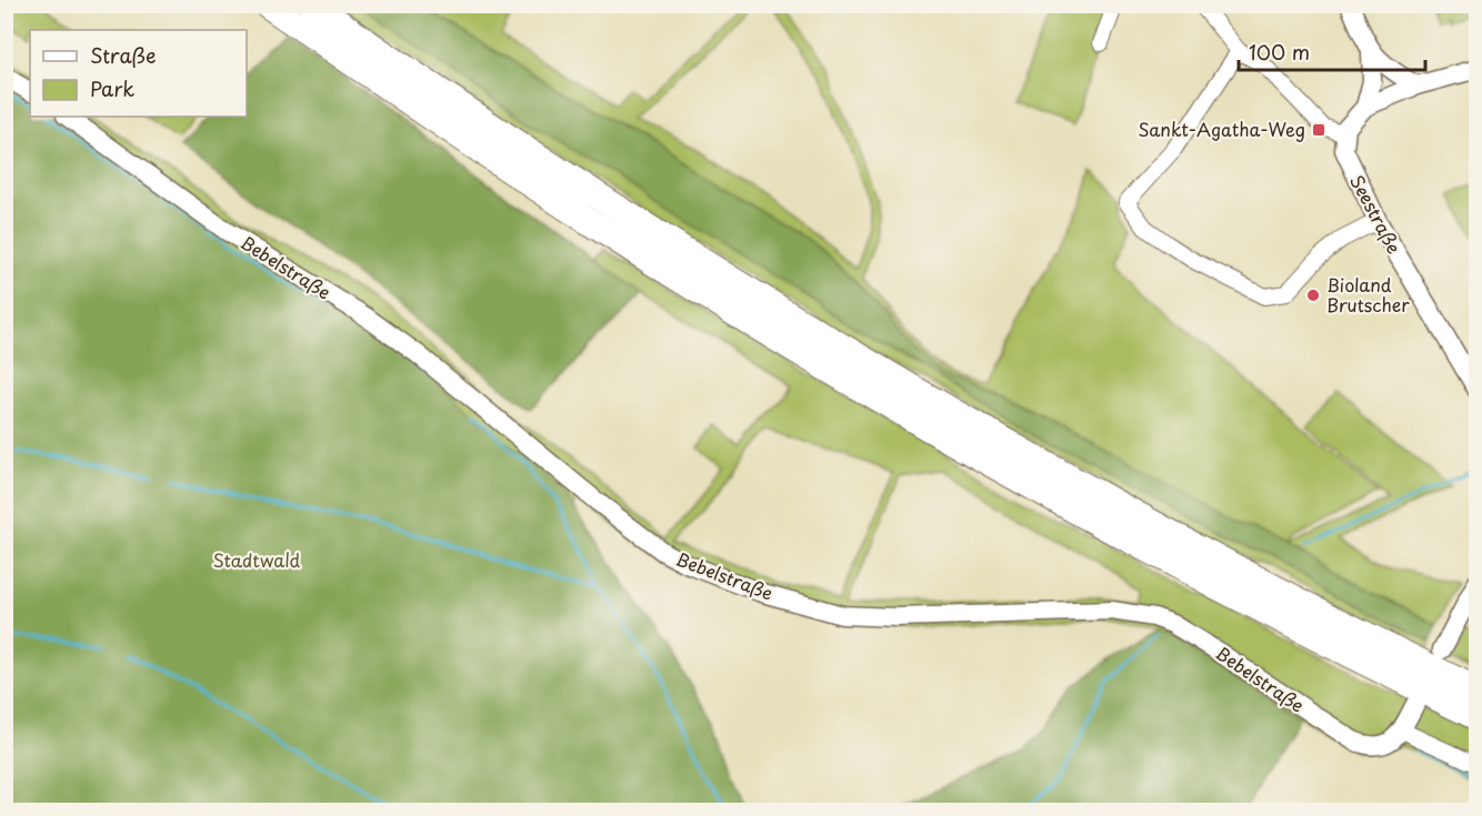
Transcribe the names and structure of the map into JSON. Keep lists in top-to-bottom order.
{
  "streets": {
    "street": ["Seestraße", "Bebelstraße"]
  },
  "parks": ["Stadtwald"],
  "places": {
    "transit": ["Sankt-Agatha-Weg"],
    "other": ["Bioland Brutscher"]
  },
  "legend": ["Straße", "Park"],
  "scale_bar": "100 m"
}
